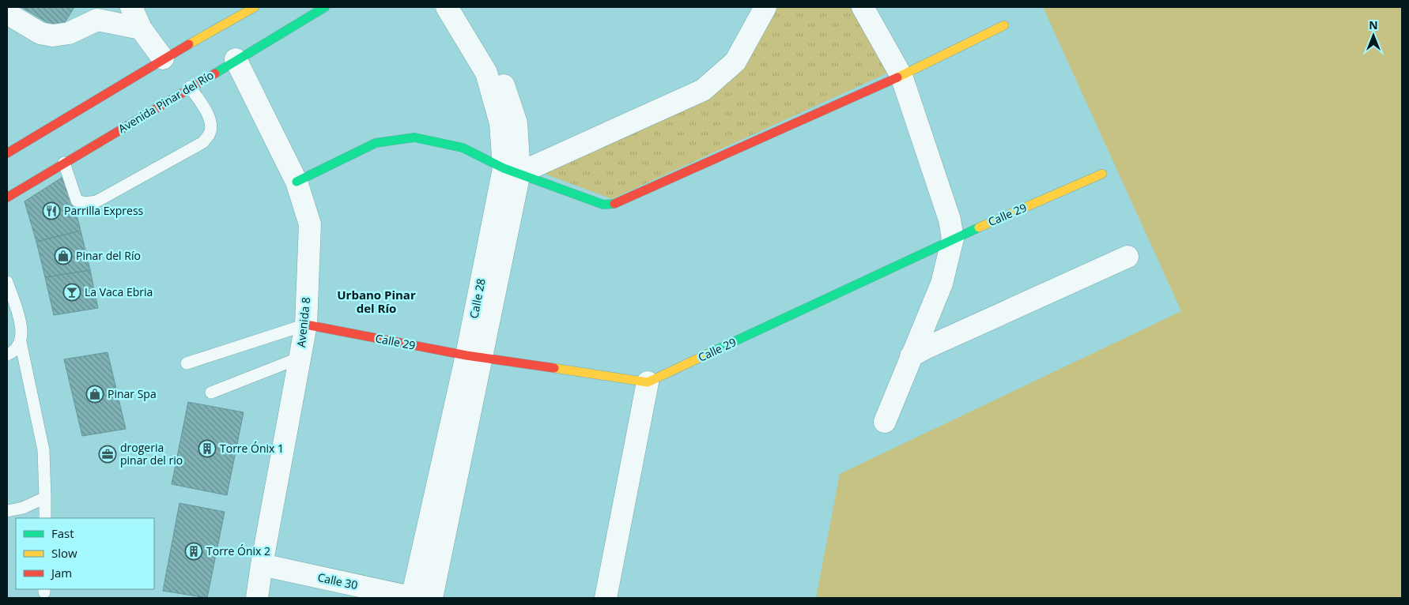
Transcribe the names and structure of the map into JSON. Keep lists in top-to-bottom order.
{
  "streets": {
    "street": [
      "Avenida Pinar del Río",
      "Calle 29",
      "Calle 28",
      "Avenida 8",
      "Calle 30"
    ]
  },
  "crossings": [
    ["Avenida Pinar del Río", "Avenida 8"],
    ["Calle 29", "Calle 28"],
    ["Calle 29", "Avenida 8"],
    ["Calle 28", "Calle 30"],
    ["Avenida 8", "Calle 30"]
  ],
  "districts": ["Urbano Pinar del Río"],
  "places": {
    "restaurant": ["Parrilla Express"],
    "shop": ["Pinar del Río", "Pinar Spa"],
    "bar": ["La Vaca Ebria"],
    "building": ["Torre Ónix 1", "Torre Ónix 2"],
    "office": ["drogeria pinar del rio"]
  },
  "legend": ["Fast", "Slow", "Jam"],
  "north": "top"
}
